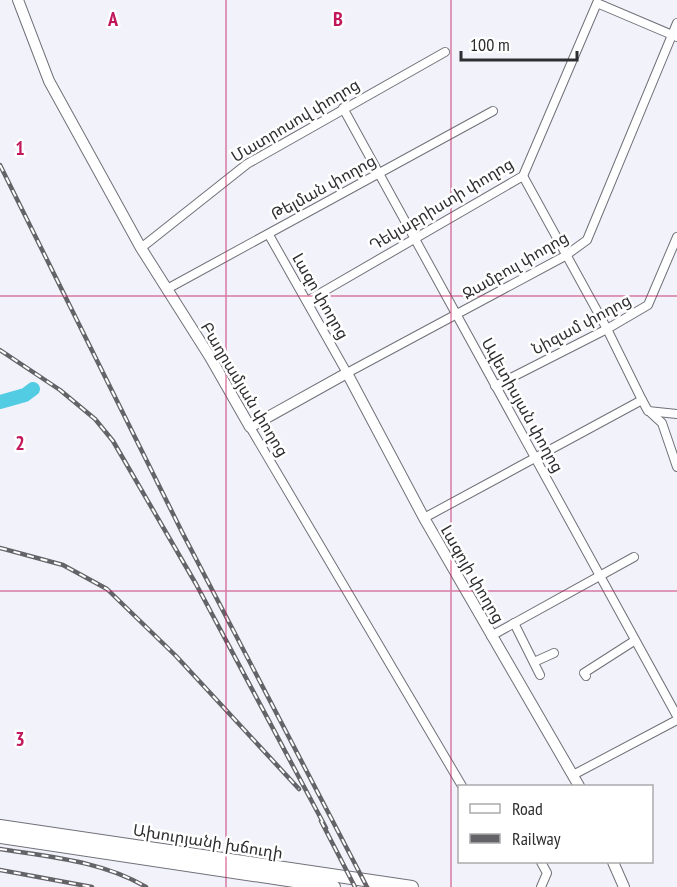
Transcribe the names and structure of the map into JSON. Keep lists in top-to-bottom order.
{
  "streets": {
    "main road": ["Ախուրյանի խճուղի"],
    "street": [
      "Մատրոսով փողոց",
      "Թելման փողոց",
      "Դեկաբրիստի փողոց",
      "Ջամբուլ փողոց",
      "Լազո փողոց",
      "Նիզամ փողոց",
      "Բաղրամյան փողոց",
      "Ավետիսյան փողոց",
      "Լազոյի փողոց"
    ]
  },
  "crossings": [
    ["Մատրոսով փողոց", "Բաղրամյան փողոց"],
    ["Մատրոսով փողոց", "Ավետիսյան փողոց"],
    ["Թելման փողոց", "Լազո փողոց"],
    ["Թելման փողոց", "Բաղրամյան փողոց"],
    ["Թելման փողոց", "Ավետիսյան փողոց"],
    ["Դեկաբրիստի փողոց", "Ջամբուլ փողոց"],
    ["Դեկաբրիստի փողոց", "Լազո փողոց"],
    ["Դեկաբրիստի փողոց", "Ավետիսյան փողոց"],
    ["Ջամբուլ փողոց", "Լազո փողոց"],
    ["Ջամբուլ փողոց", "Բաղրամյան փողոց"],
    ["Ջամբուլ փողոց", "Ավետիսյան փողոց"],
    ["Ջամբուլ փողոց", "Լազոյի փողոց"],
    ["Լազո փողոց", "Լազոյի փողոց"],
    ["Նիզամ փողոց", "Ավետիսյան փողոց"]
  ],
  "legend": ["Road", "Railway"],
  "scale_bar": "100 m",
  "grid": {
    "columns": ["A", "B"],
    "rows": ["1", "2", "3"]
  }
}
